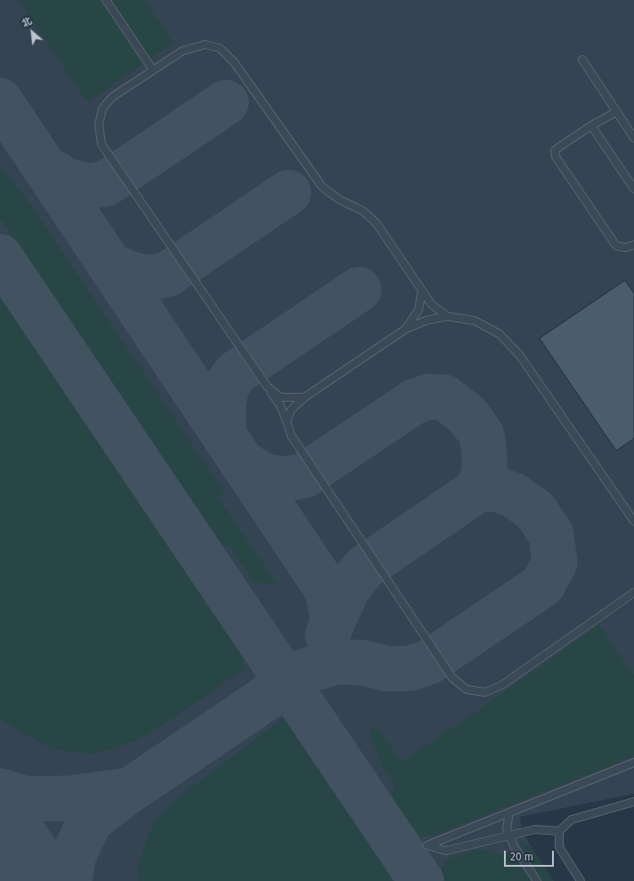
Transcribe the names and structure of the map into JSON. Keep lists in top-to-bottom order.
{
  "scale_bar": "20 m",
  "north": "top left"
}
